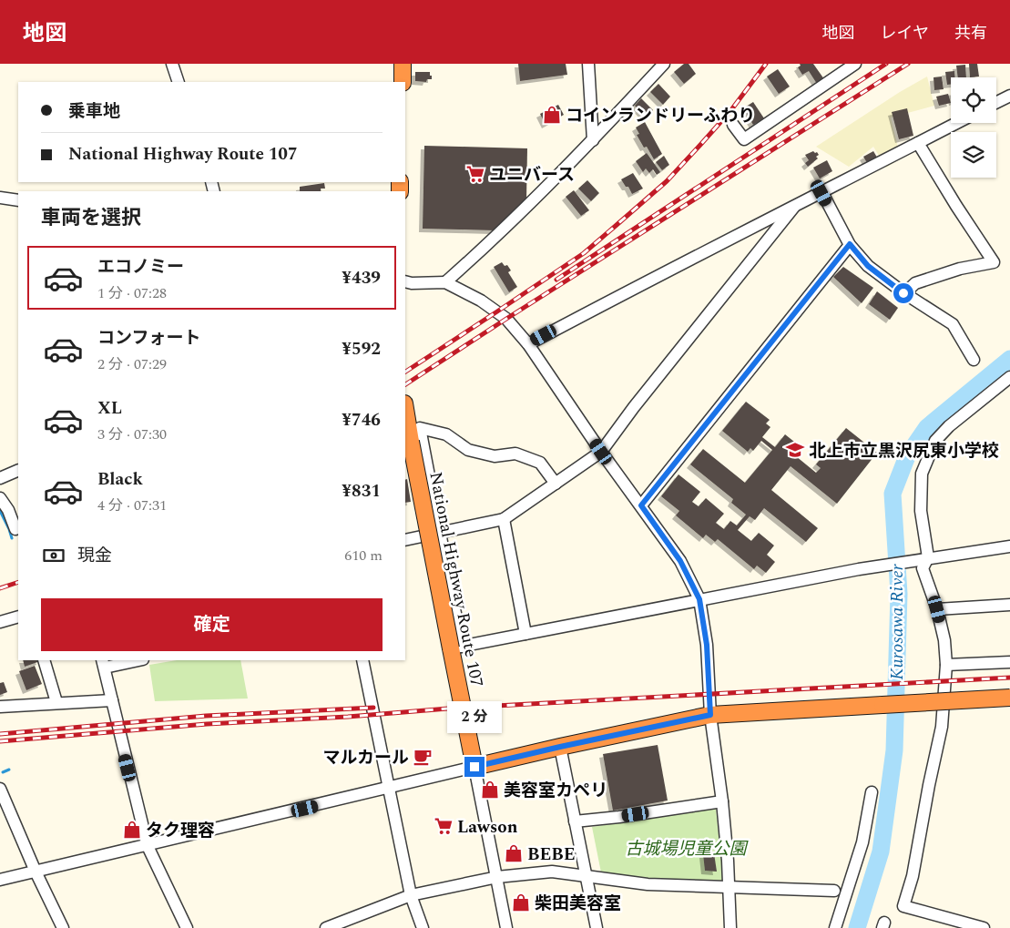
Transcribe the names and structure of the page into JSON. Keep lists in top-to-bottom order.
{
  "streets": {
    "highway": ["National Highway Route 107"]
  },
  "water": ["Kurosawa River"],
  "parks": ["古城場児童公園"],
  "places": {
    "shop": [
      "コインランドリーふわり",
      "美容室カペリ",
      "タク理容",
      "BEBE",
      "柴田美容室"
    ],
    "supermarket": ["ユニバース", "Lawson"],
    "school or university": ["北上市立黒沢尻東小学校"],
    "cafe": ["マルカール"]
  },
  "page": {
    "header": "地図",
    "nav": ["地図", "レイヤ", "共有"],
    "banner": ["乗車地", "National Highway Route 107"],
    "heading": "車両を選択",
    "list": [
      {
        "name": "エコノミー",
        "note": "1 分 · 07:28",
        "value": "¥439"
      },
      {
        "name": "コンフォート",
        "note": "2 分 · 07:29",
        "value": "¥592"
      },
      {
        "name": "XL",
        "note": "3 分 · 07:30",
        "value": "¥746"
      },
      {
        "name": "Black",
        "note": "4 分 · 07:31",
        "value": "¥831"
      }
    ],
    "pay": ["現金", "610 m"],
    "buttons": "確定",
    "bubble": "2 分"
  }
}
